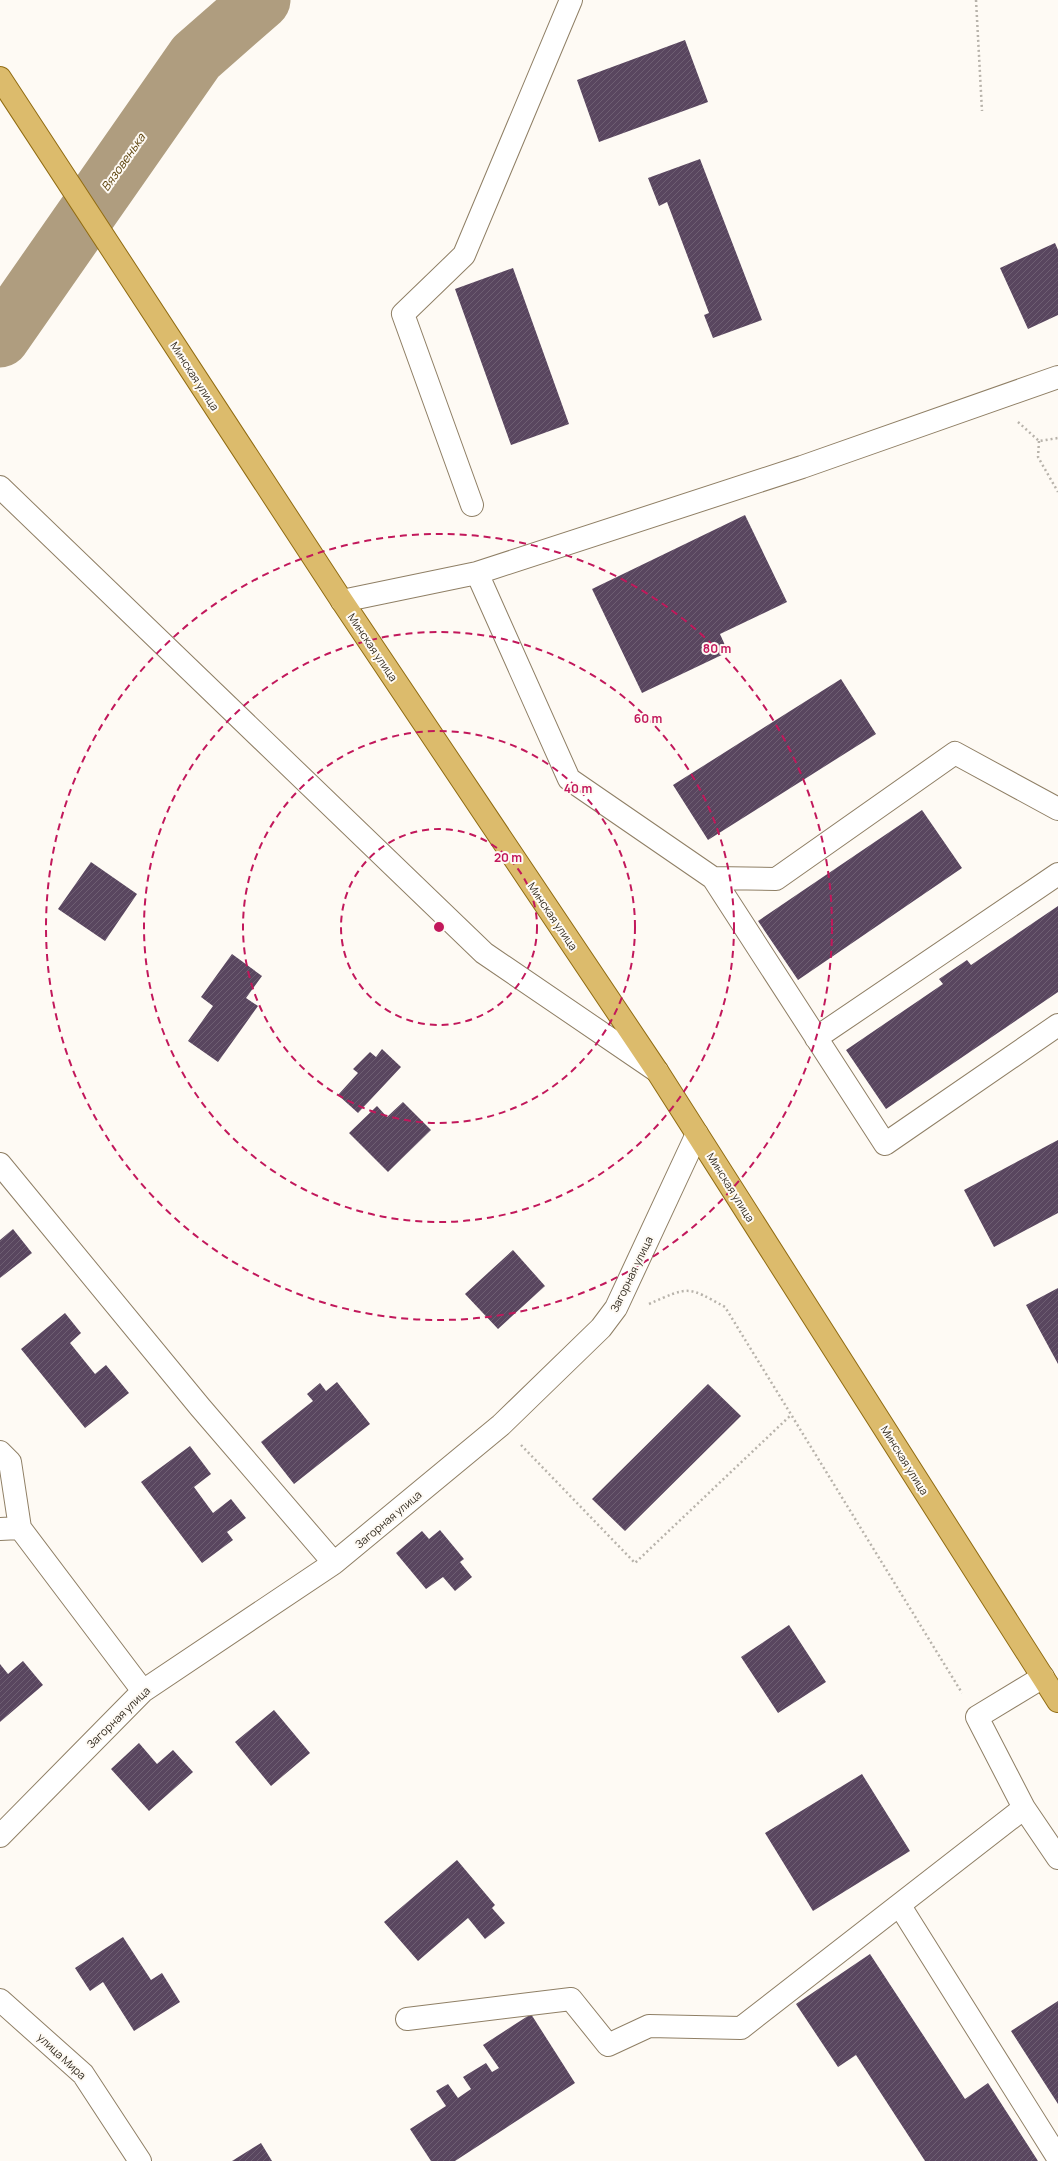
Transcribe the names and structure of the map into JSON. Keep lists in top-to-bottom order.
{
  "streets": {
    "main road": ["Минская улица"],
    "street": ["Загорная улица", "улица Мира"]
  },
  "crossings": [
    ["Минская улица", "Загорная улица"]
  ],
  "water": ["Вязовенька"],
  "rings": [
    "80 m",
    "60 m",
    "40 m",
    "20 m"
  ]
}
